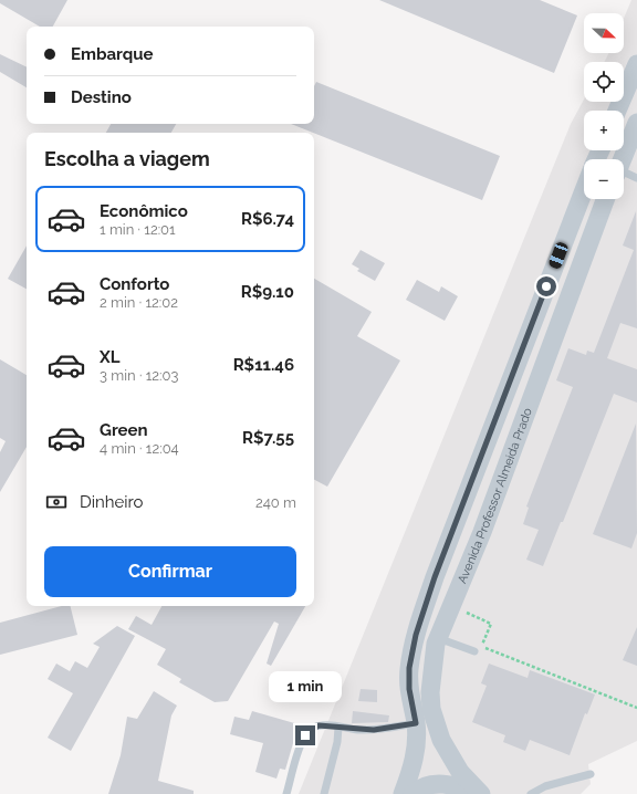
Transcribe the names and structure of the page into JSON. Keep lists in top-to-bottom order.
{
  "streets": {
    "street": ["Avenida Professor Almeida Prado"]
  },
  "north": "right",
  "page": {
    "map_buttons": ["+", "−"],
    "banner": ["Embarque", "Destino"],
    "heading": "Escolha a viagem",
    "list": [
      {
        "name": "Econômico",
        "note": "1 min · 12:01",
        "value": "R$6.74"
      },
      {
        "name": "Conforto",
        "note": "2 min · 12:02",
        "value": "R$9.10"
      },
      {
        "name": "XL",
        "note": "3 min · 12:03",
        "value": "R$11.46"
      },
      {
        "name": "Green",
        "note": "4 min · 12:04",
        "value": "R$7.55"
      }
    ],
    "pay": ["Dinheiro", "240 m"],
    "buttons": "Confirmar",
    "bubble": "1 min"
  }
}
